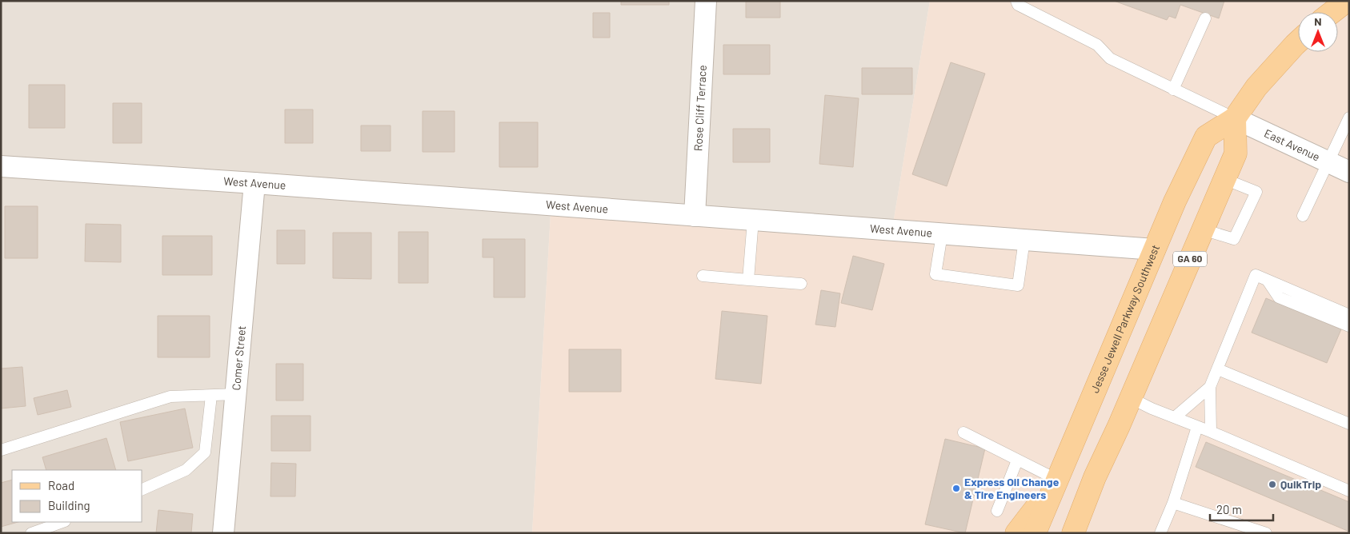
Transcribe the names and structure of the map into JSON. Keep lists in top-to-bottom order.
{
  "streets": {
    "main road": ["GA 60", "Jesse Jewell Parkway Southwest"],
    "street": [
      "Rose Cliff Terrace",
      "East Avenue",
      "West Avenue",
      "Comer Street"
    ]
  },
  "crossings": [
    ["Rose Cliff Terrace", "West Avenue"],
    ["East Avenue", "GA 60"],
    ["East Avenue", "Jesse Jewell Parkway Southwest"],
    ["West Avenue", "Jesse Jewell Parkway Southwest"],
    ["West Avenue", "Comer Street"],
    ["GA 60", "Jesse Jewell Parkway Southwest"]
  ],
  "places": ["QuikTrip", "Express Oil Change & Tire Engineers"],
  "legend": ["Road", "Building"],
  "scale_bar": "20 m",
  "north": "top"
}
